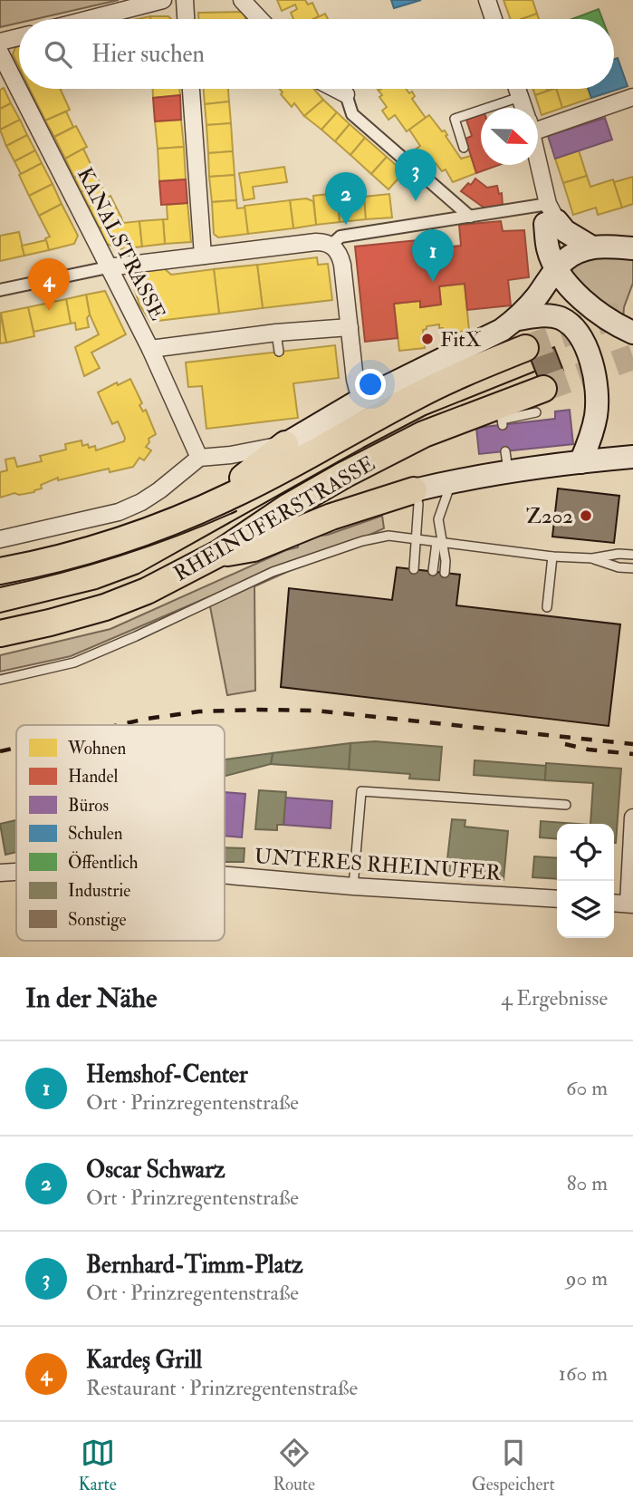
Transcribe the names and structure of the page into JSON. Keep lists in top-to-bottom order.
{
  "streets": {
    "main road": ["RHEINUFERSTRASSE"],
    "street": ["KANALSTRASSE", "UNTERES RHEINUFER"]
  },
  "places": ["FitX", "Z202"],
  "legend": [
    "Wohnen",
    "Handel",
    "Büros",
    "Schulen",
    "Öffentlich",
    "Industrie",
    "Sonstige"
  ],
  "north": "right",
  "page": {
    "search": "Hier suchen",
    "pins": [
      "3",
      "2",
      "1",
      "4"
    ],
    "heading": ["In der Nähe", "4 Ergebnisse"],
    "list": [
      {
        "mark": "1",
        "name": "Hemshof-Center",
        "note": "Ort · Prinzregentenstraße",
        "value": "60 m"
      },
      {
        "mark": "2",
        "name": "Oscar Schwarz",
        "note": "Ort · Prinzregentenstraße",
        "value": "80 m"
      },
      {
        "mark": "3",
        "name": "Bernhard-Timm-Platz",
        "note": "Ort · Prinzregentenstraße",
        "value": "90 m"
      },
      {
        "mark": "4",
        "name": "Kardeş Grill",
        "note": "Restaurant · Prinzregentenstraße",
        "value": "160 m"
      }
    ],
    "nav": ["Karte", "Route", "Gespeichert"]
  }
}
